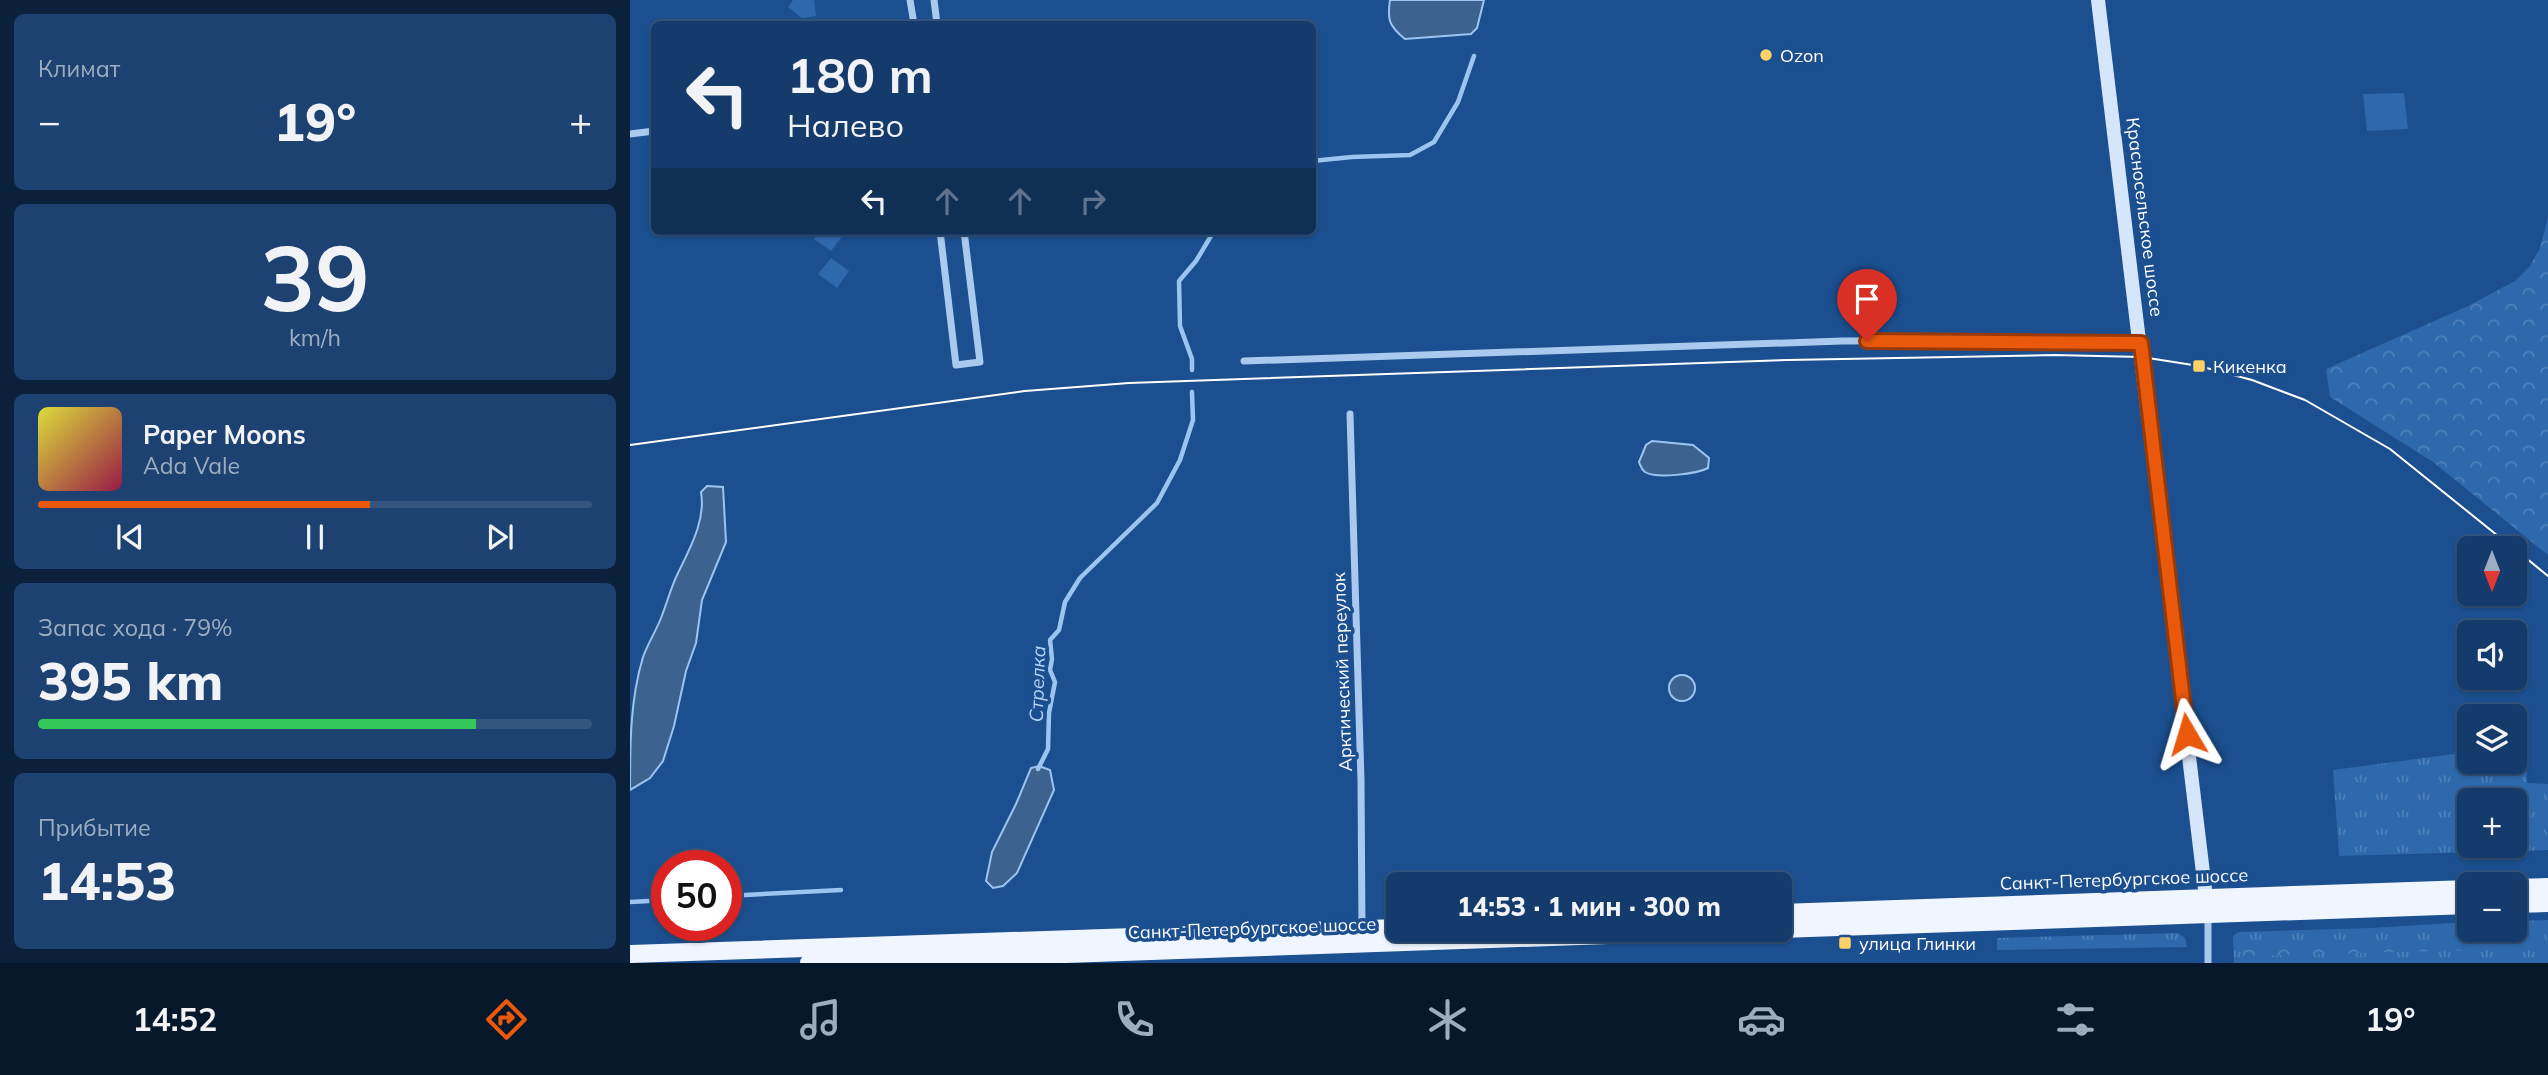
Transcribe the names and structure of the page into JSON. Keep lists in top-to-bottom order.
{
  "streets": {
    "main road": ["Красносельское шоссе", "Санкт-Петербургское шоссе"],
    "street": ["Арктический переулок"]
  },
  "crossings": [
    ["Красносельское шоссе", "Санкт-Петербургское шоссе"],
    ["Арктический переулок", "Санкт-Петербургское шоссе"]
  ],
  "water": ["Стрелка"],
  "places": {
    "other": ["Ozon"],
    "transit": ["Кикенка", "улица Глинки"]
  },
  "north": "bottom",
  "page": {
    "tile": [
      "Климат",
      ["39", "km/h"],
      ["Запас хода · 79%", "395 km"],
      ["Прибытие", "14:53"]
    ],
    "turn": ["180 m", "Налево"],
    "heat": ["−", "19°", "+"],
    "song": ["Paper Moons", "Ada Vale"],
    "map_buttons": ["+", "−"],
    "limit": "50",
    "trip": "14:53 · 1 мин · 300 m",
    "tabs": ["14:52", "19°"]
  }
}
